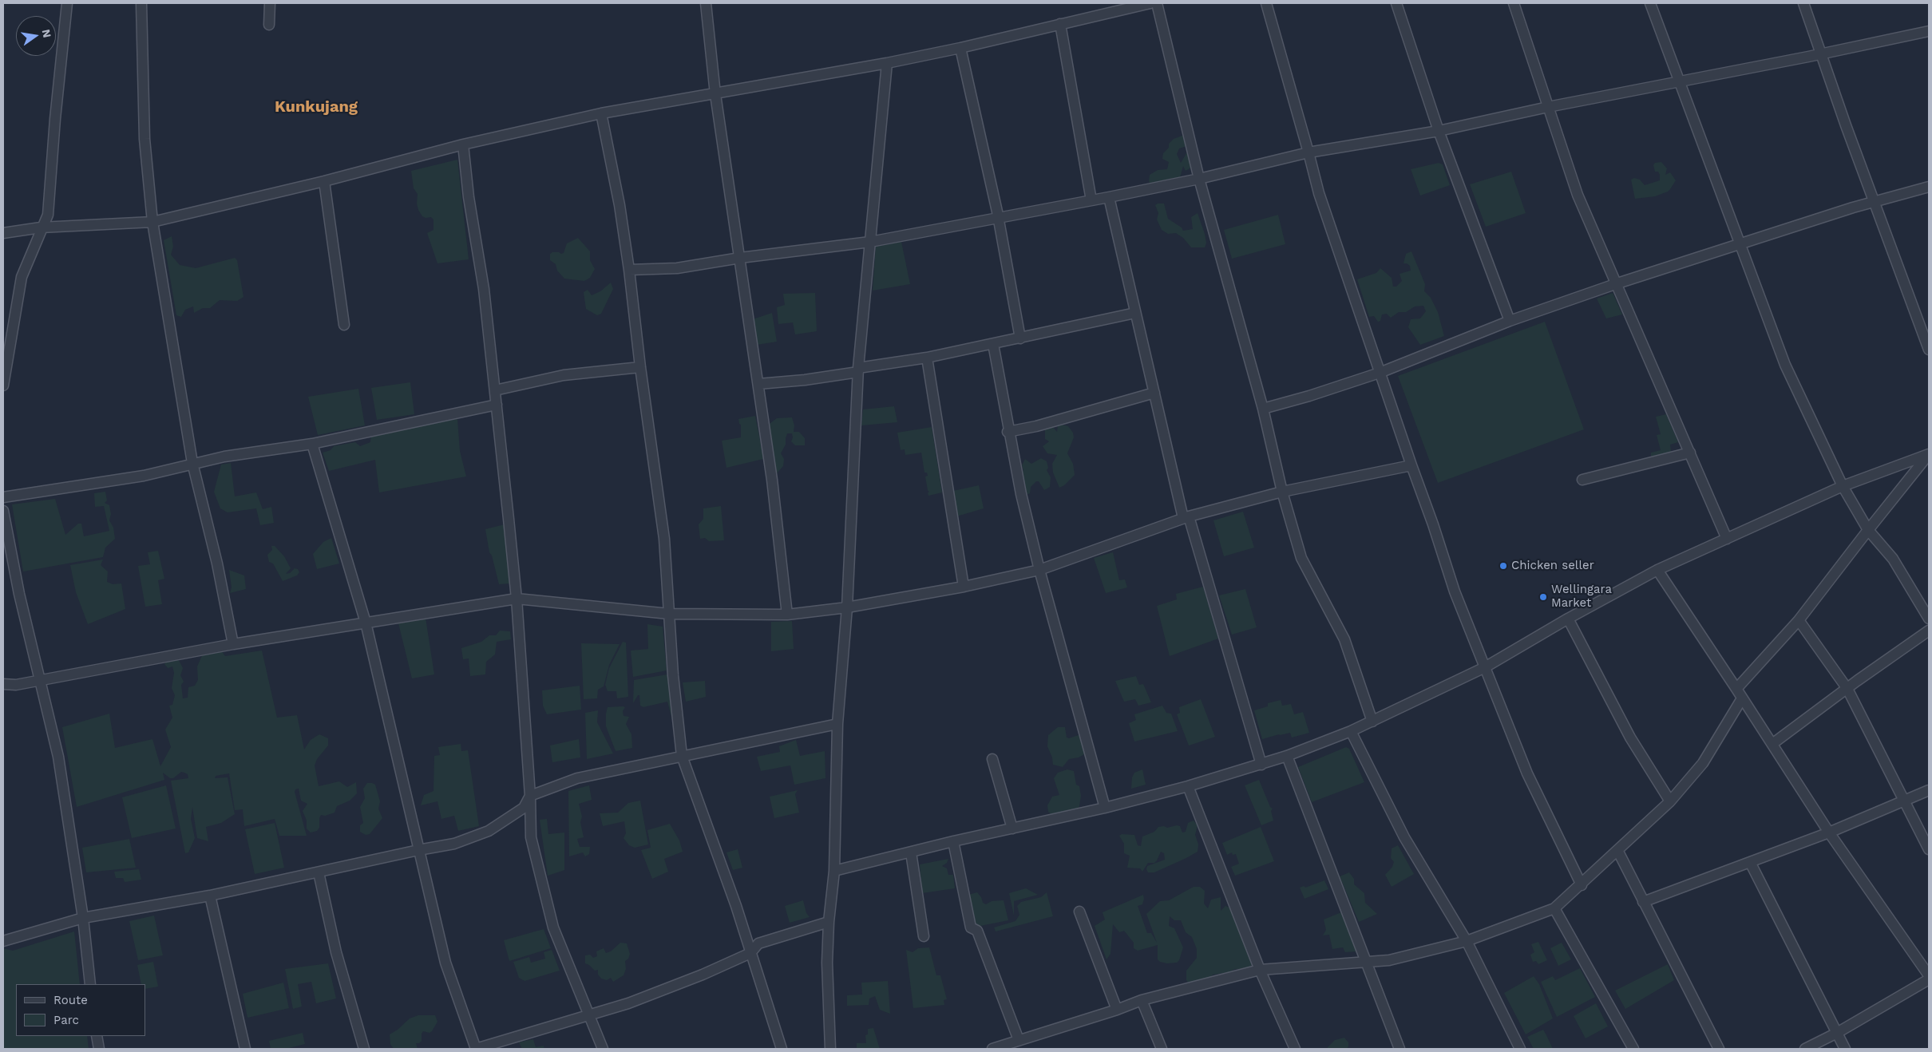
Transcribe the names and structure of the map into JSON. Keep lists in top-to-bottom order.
{
  "districts": ["Kunkujang"],
  "places": ["Chicken seller", "Wellingara Market"],
  "legend": ["Route", "Parc"],
  "north": "right"
}
